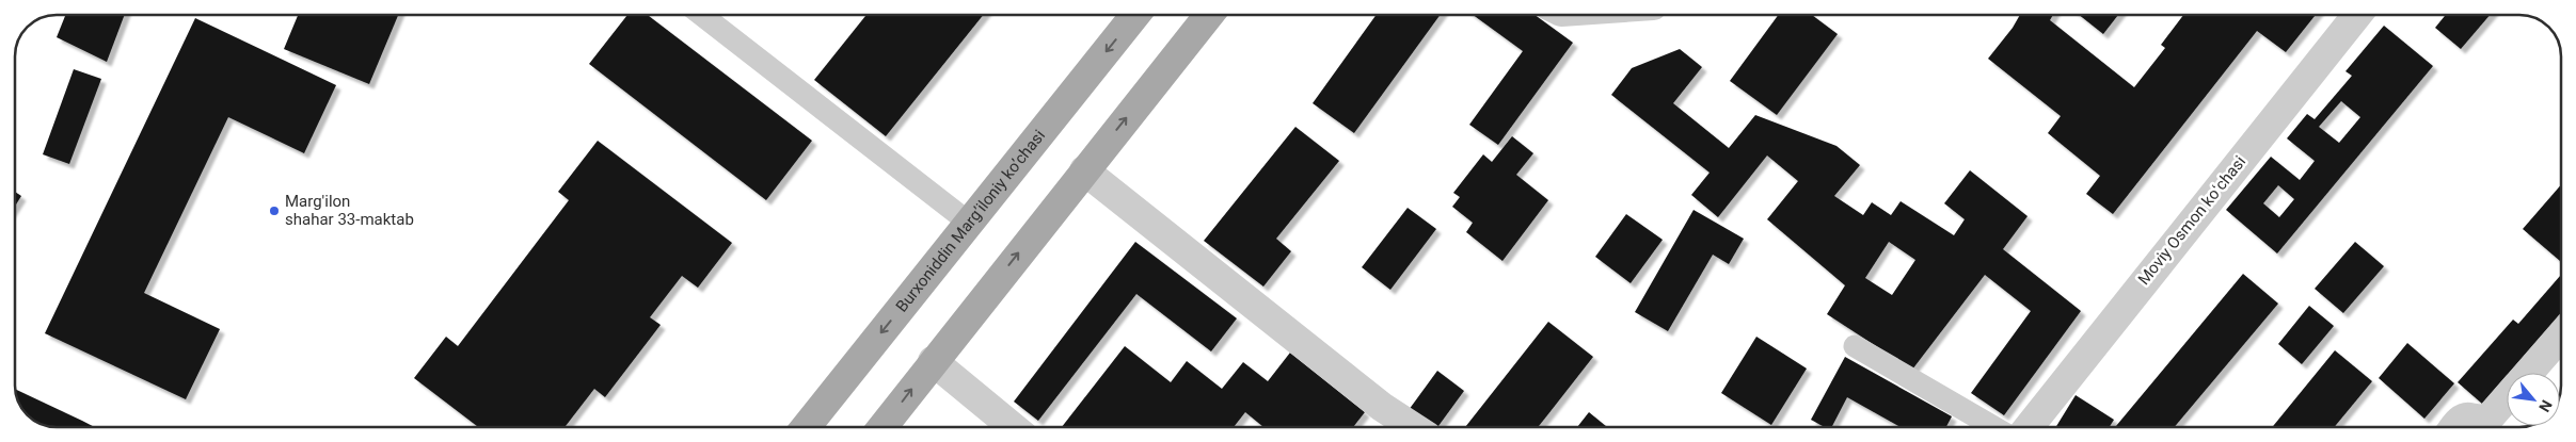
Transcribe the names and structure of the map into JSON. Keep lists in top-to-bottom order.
{
  "streets": {
    "main road": ["Burxoniddin Marg’iloniy ko’chasi"],
    "street": ["Moviy Osmon koʻchasi"]
  },
  "places": ["Marg'ilon shahar 33-maktab"],
  "north": "bottom right"
}
